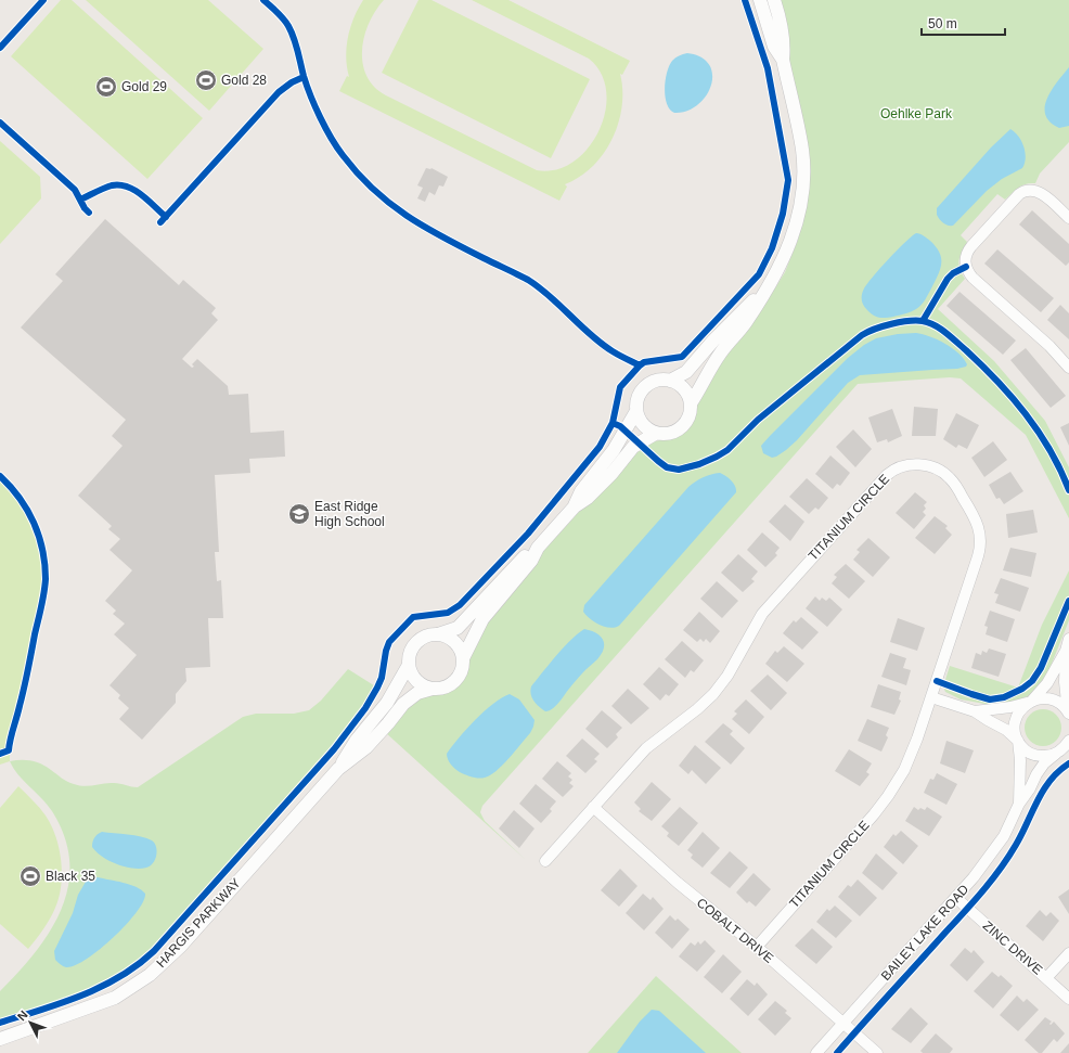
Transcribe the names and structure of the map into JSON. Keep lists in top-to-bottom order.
{
  "streets": {
    "street": [
      "TITANIUM CIRCLE",
      "HARGIS PARKWAY",
      "COBALT DRIVE",
      "BAILEY LAKE ROAD",
      "ZINC DRIVE"
    ]
  },
  "crossings": [
    ["TITANIUM CIRCLE", "COBALT DRIVE"],
    ["COBALT DRIVE", "BAILEY LAKE ROAD"],
    ["BAILEY LAKE ROAD", "ZINC DRIVE"]
  ],
  "parks": ["Oehlke Park"],
  "places": {
    "sports": ["Gold 28", "Gold 29", "Black 35"],
    "school or university": ["East Ridge High School"]
  },
  "scale_bar": "50 m",
  "north": "top left"
}
